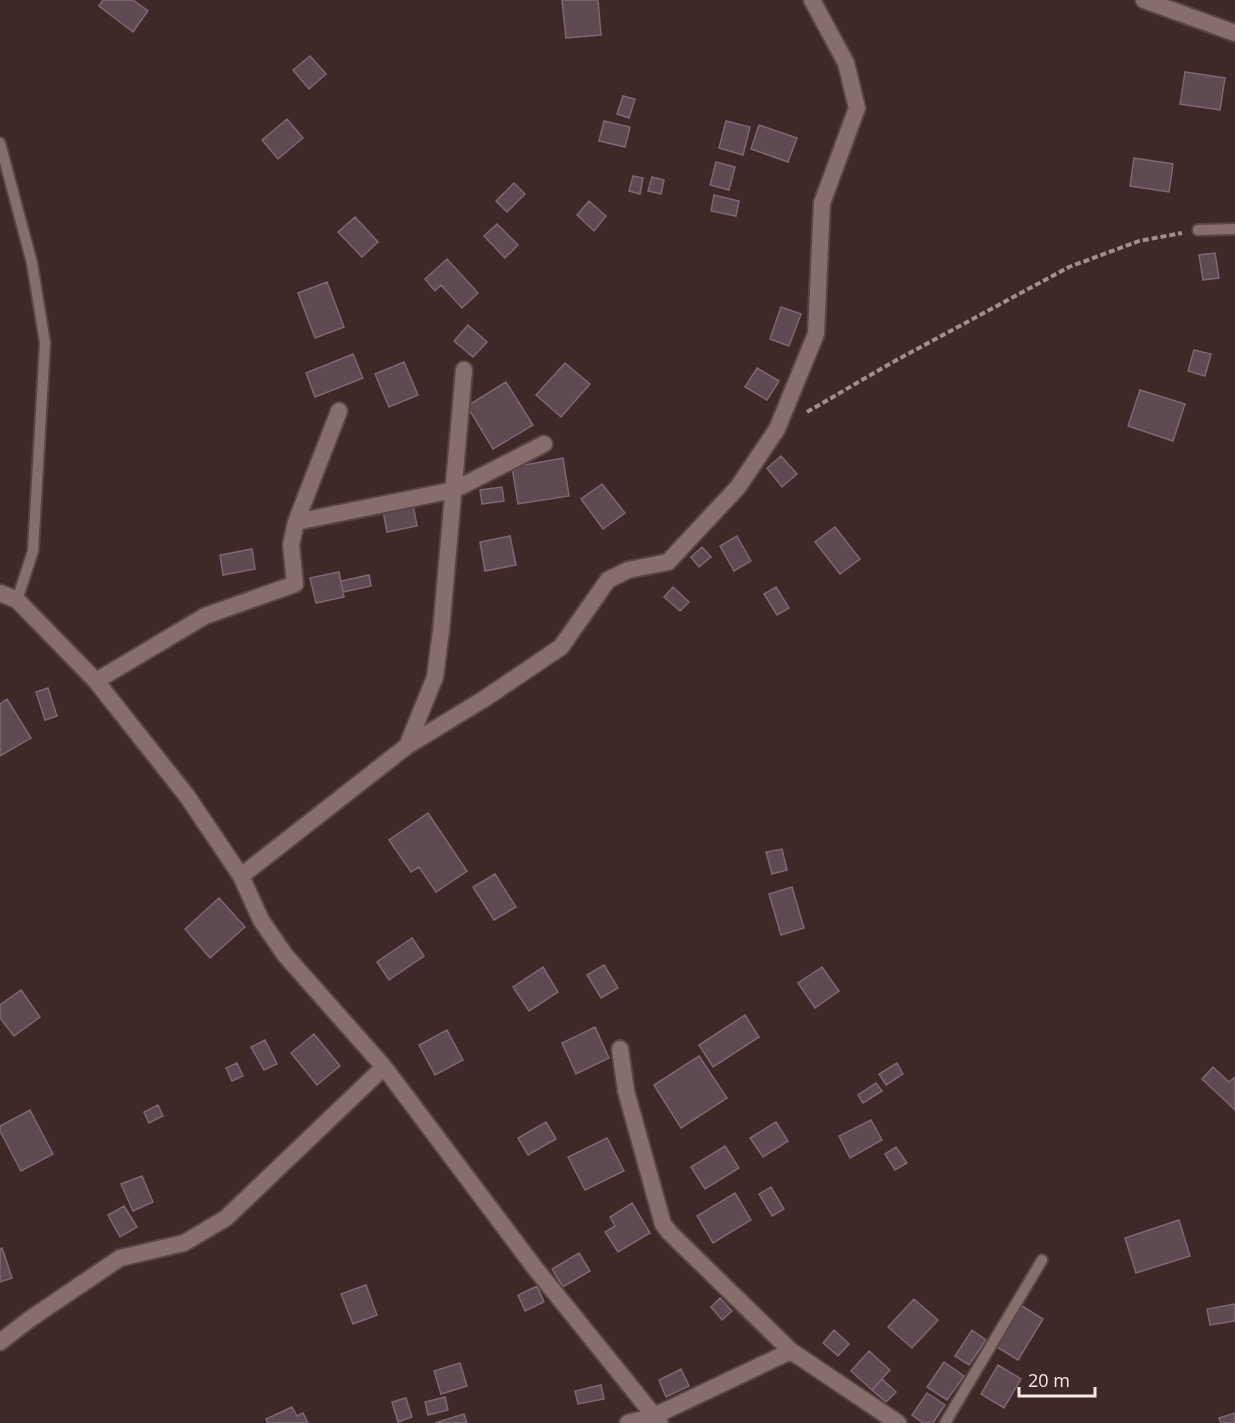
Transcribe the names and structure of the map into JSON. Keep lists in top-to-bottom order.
{
  "scale_bar": "20 m"
}
